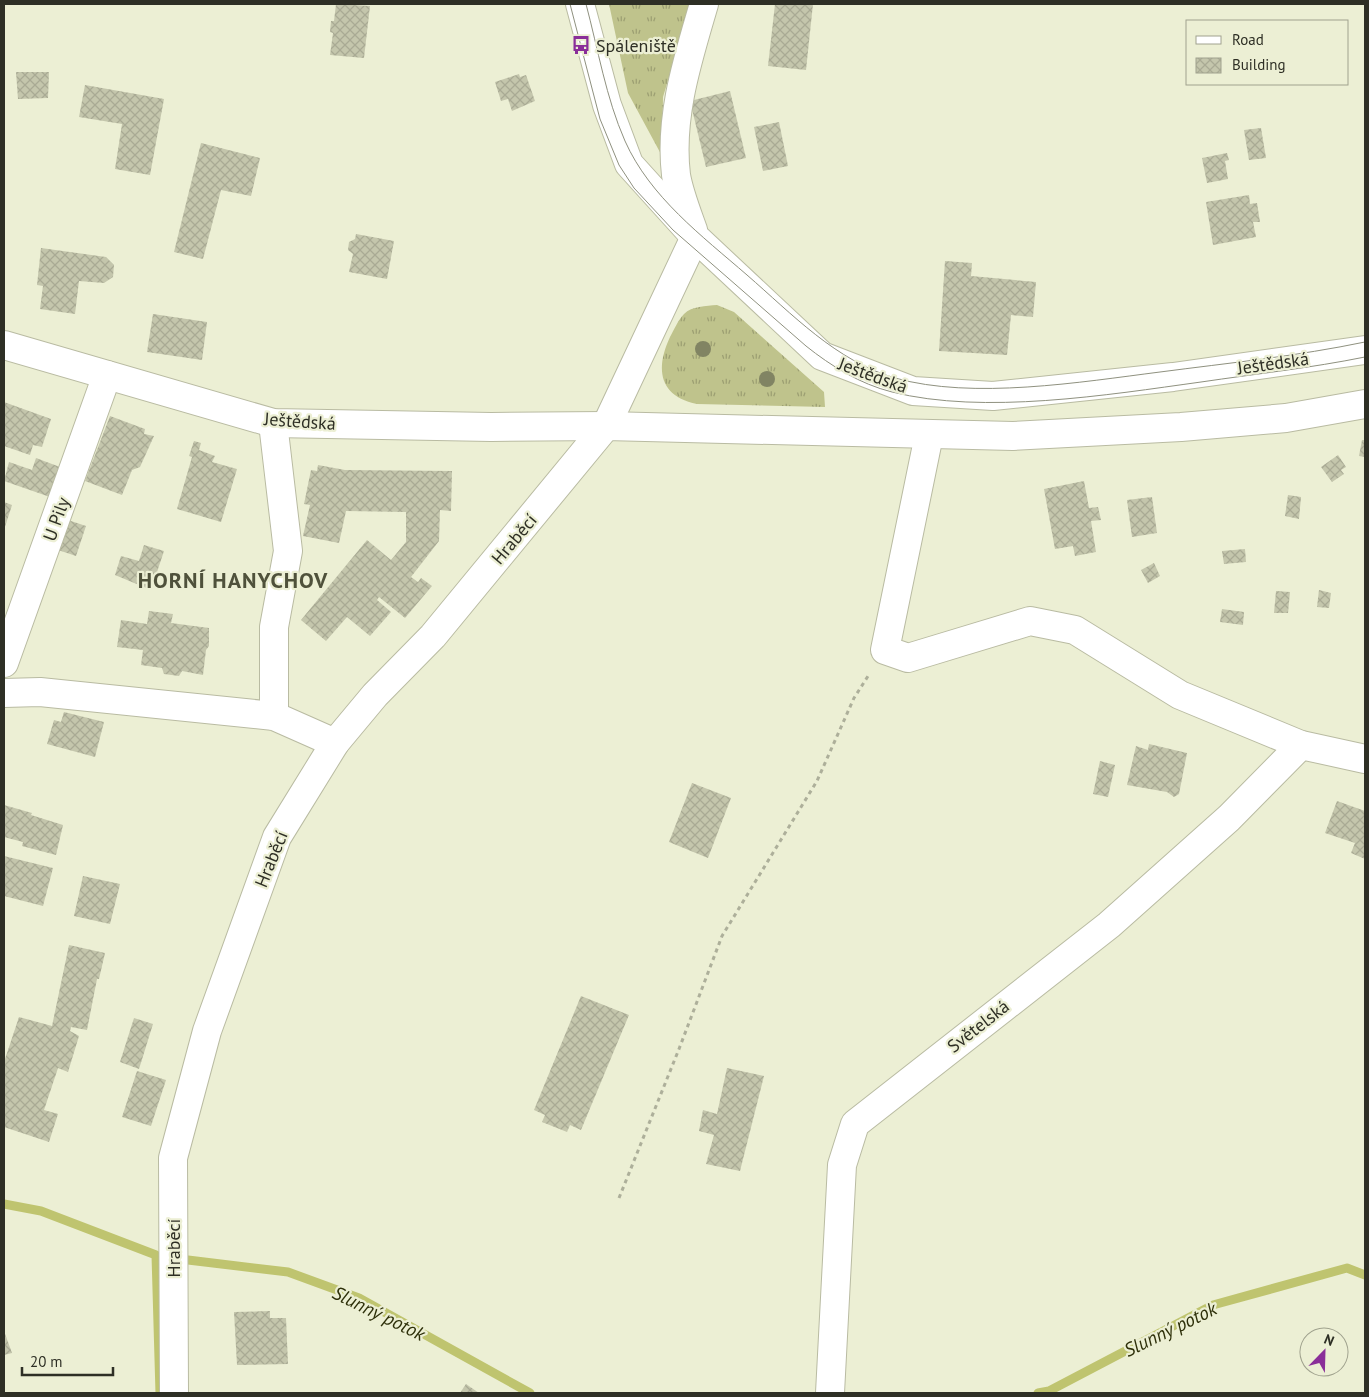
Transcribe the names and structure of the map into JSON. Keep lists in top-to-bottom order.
{
  "streets": {
    "street": [
      "Ještědská",
      "U Pily",
      "Hraběcí",
      "Světelská"
    ]
  },
  "crossings": [
    ["Ještědská", "U Pily"],
    ["Ještědská", "Hraběcí"]
  ],
  "districts": ["HORNÍ HANYCHOV"],
  "water": ["Slunný potok"],
  "places": {
    "bus stop": ["Spáleniště"]
  },
  "legend": ["Road", "Building"],
  "scale_bar": "20 m",
  "north": "top right"
}
